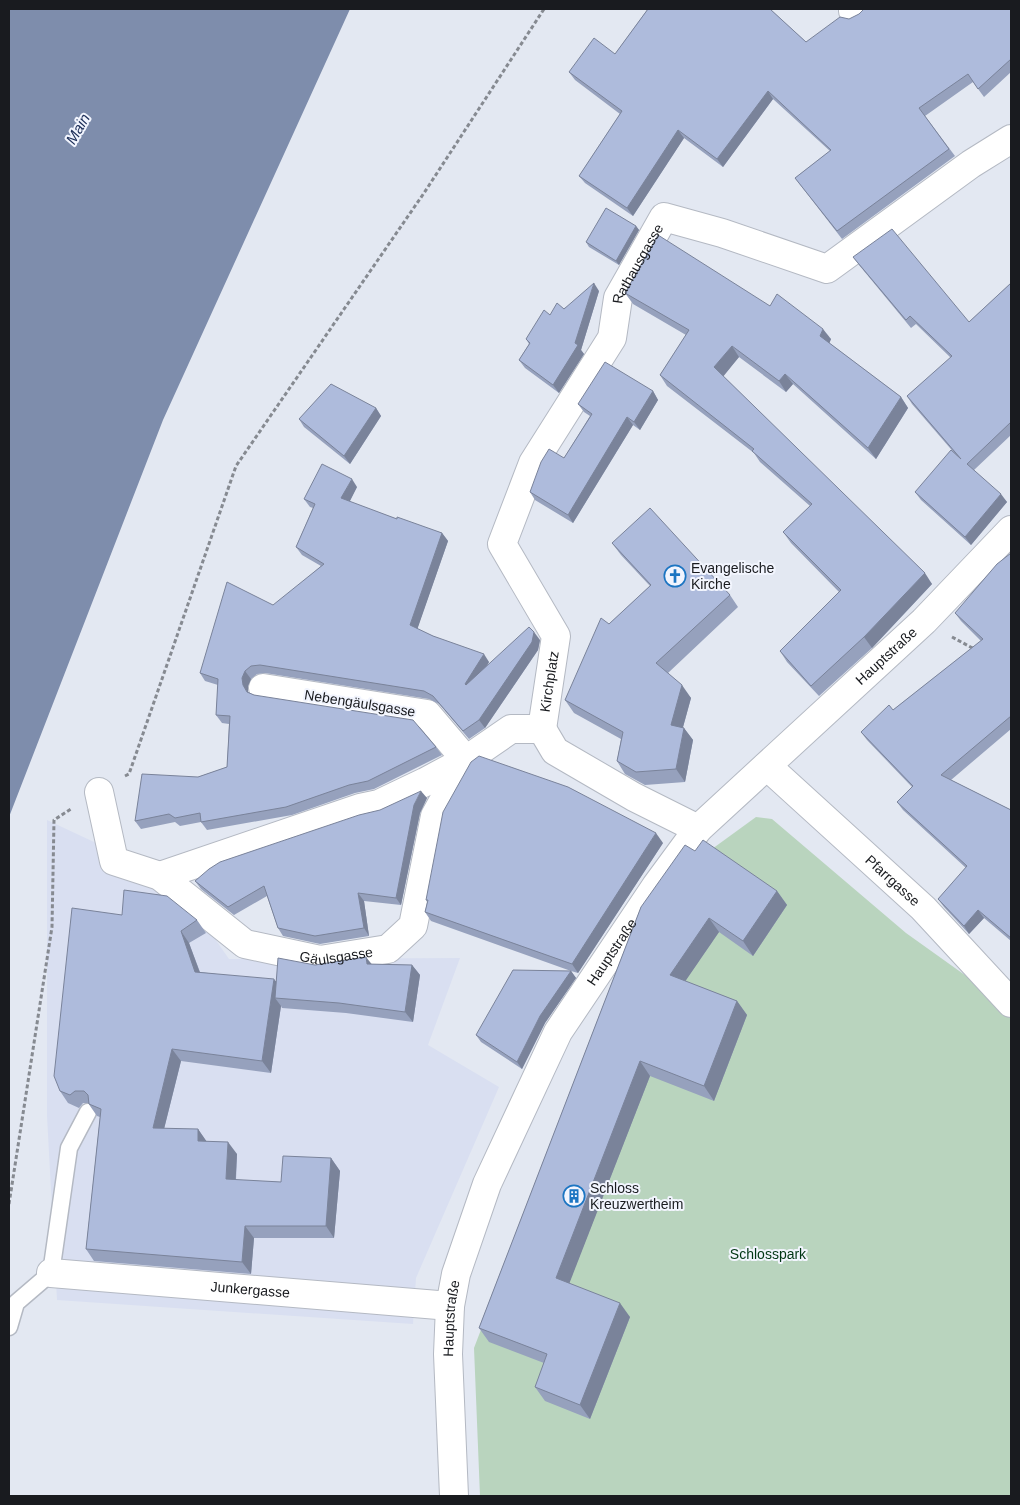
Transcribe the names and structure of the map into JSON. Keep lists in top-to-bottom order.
{
  "streets": {
    "street": [
      "Rathausgasse",
      "Hauptstraße",
      "Kirchplatz",
      "Nebengäulsgasse",
      "Pfarrgasse",
      "Gäulsgasse",
      "Junkergasse"
    ]
  },
  "crossings": [
    ["Rathausgasse", "Kirchplatz"],
    ["Hauptstraße", "Pfarrgasse"],
    ["Hauptstraße", "Junkergasse"],
    ["Kirchplatz", "Gäulsgasse"],
    ["Nebengäulsgasse", "Gäulsgasse"]
  ],
  "water": ["Main"],
  "parks": ["Schlosspark"],
  "places": {
    "church": ["Evangelische Kirche"],
    "building": ["Schloss Kreuzwertheim"]
  }
}
